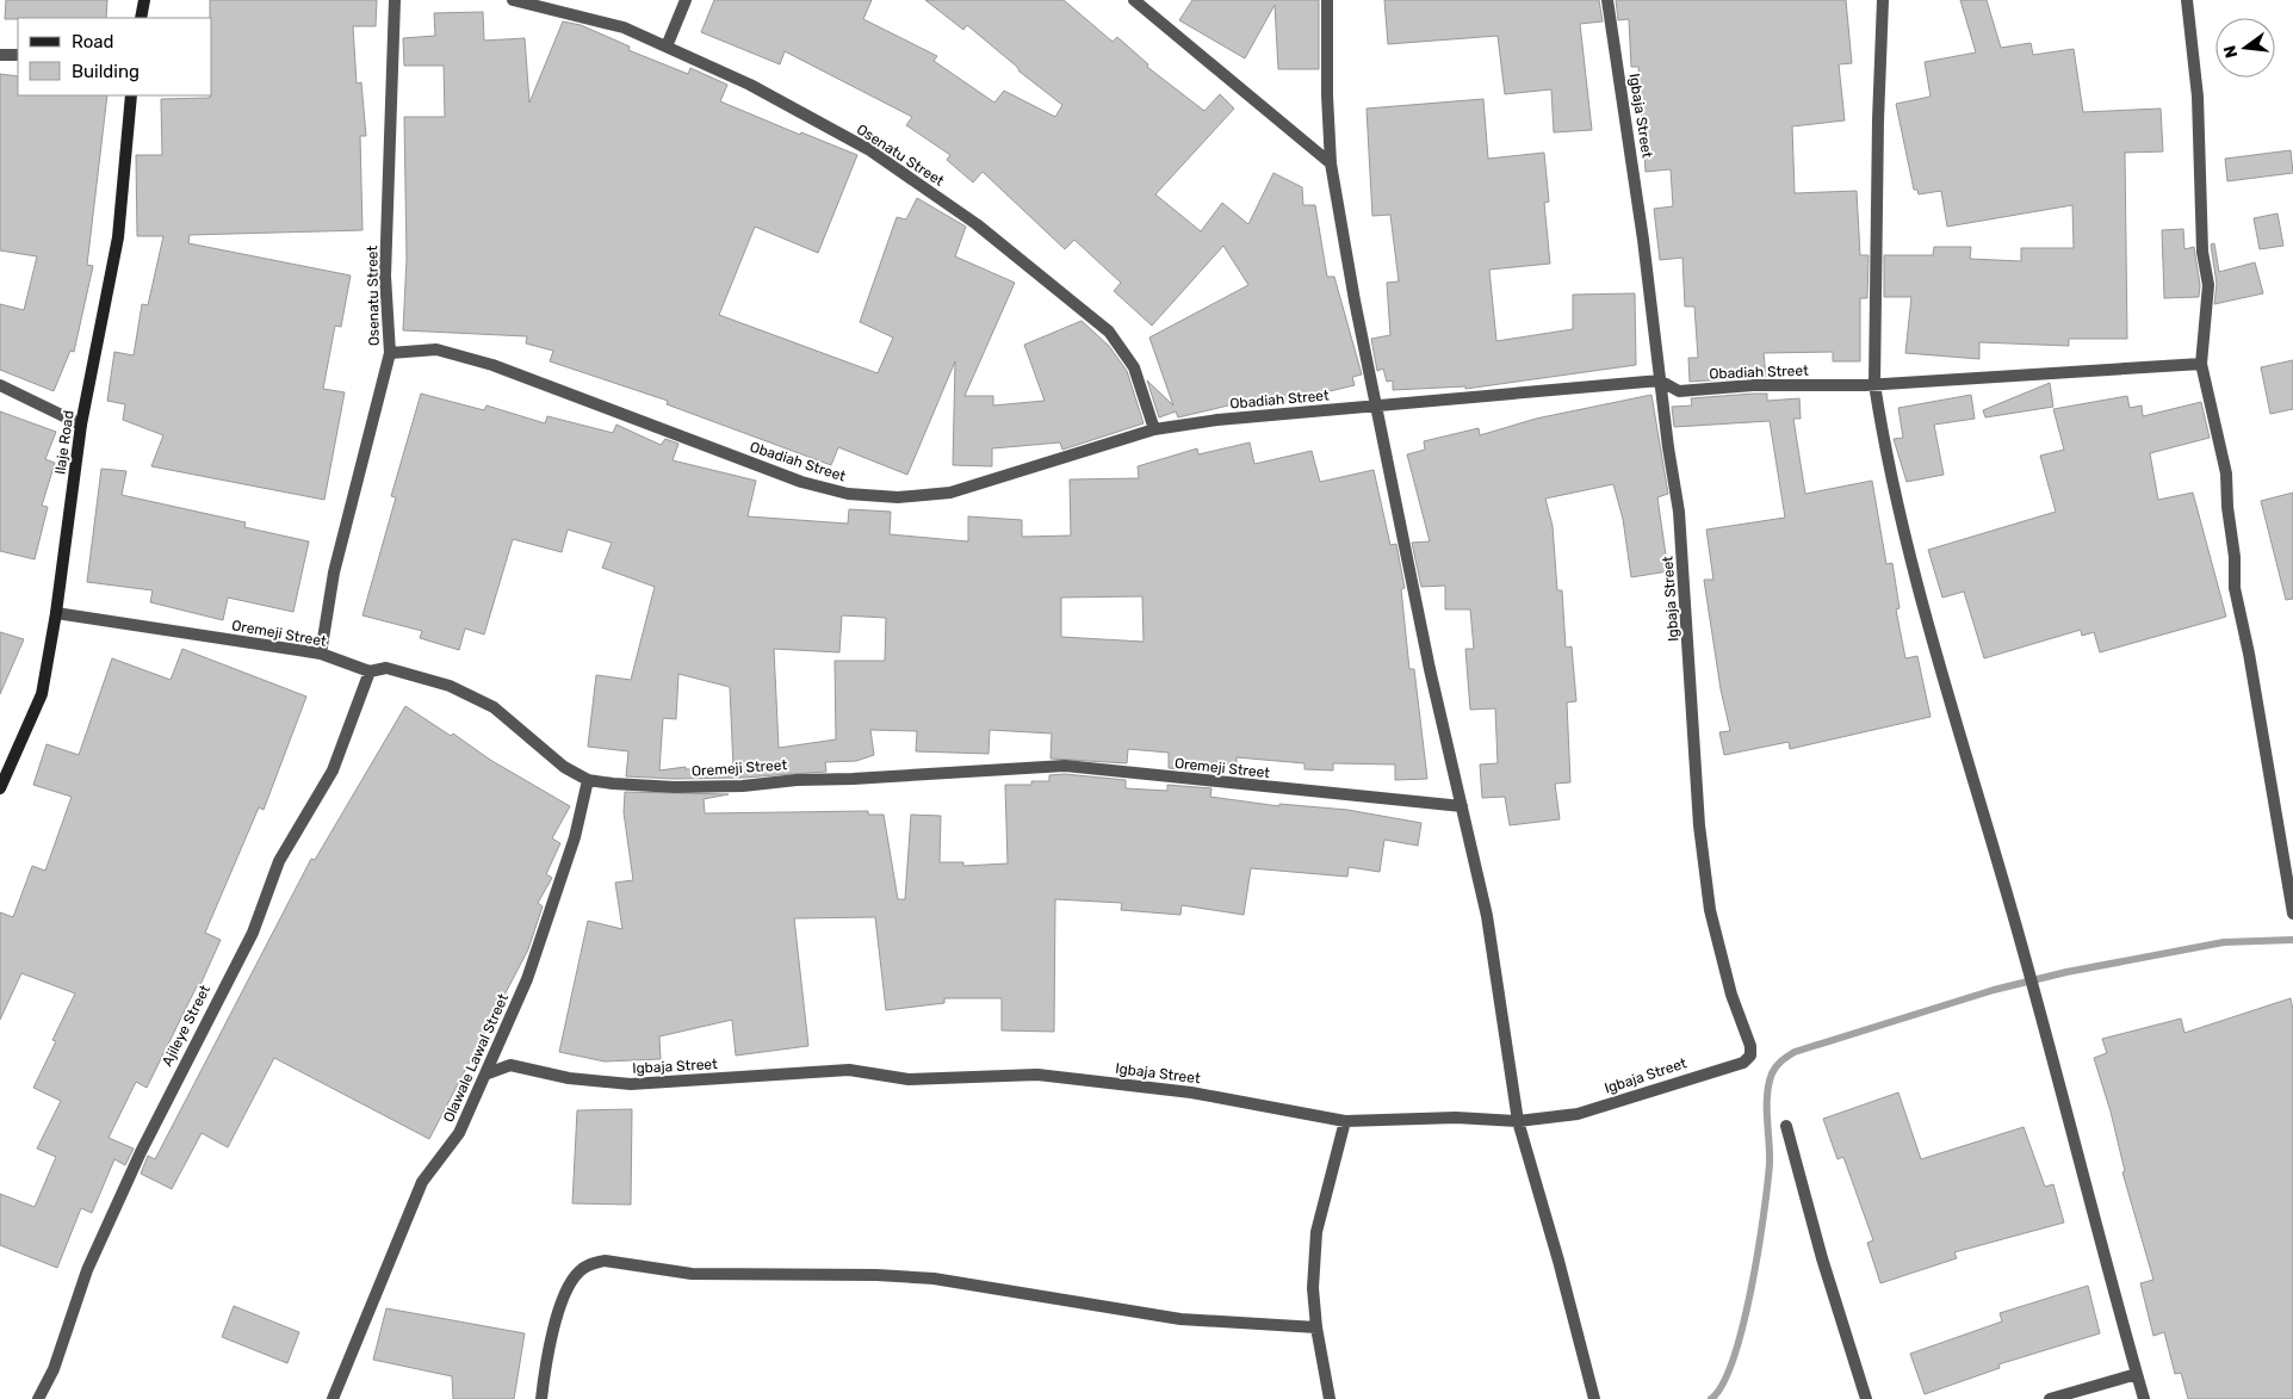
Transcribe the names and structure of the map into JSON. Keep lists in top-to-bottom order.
{
  "streets": {
    "street": [
      "Igbaja Street",
      "Osenatu Street",
      "Obadiah Street",
      "Ilaje Road",
      "Oremeji Street",
      "Ajileye Street",
      "Olawale Lawal Street"
    ]
  },
  "crossings": [
    ["Igbaja Street", "Obadiah Street"],
    ["Igbaja Street", "Olawale Lawal Street"],
    ["Osenatu Street", "Obadiah Street"],
    ["Osenatu Street", "Oremeji Street"],
    ["Ilaje Road", "Oremeji Street"],
    ["Oremeji Street", "Ajileye Street"],
    ["Oremeji Street", "Olawale Lawal Street"]
  ],
  "legend": ["Road", "Building"],
  "north": "left"
}
